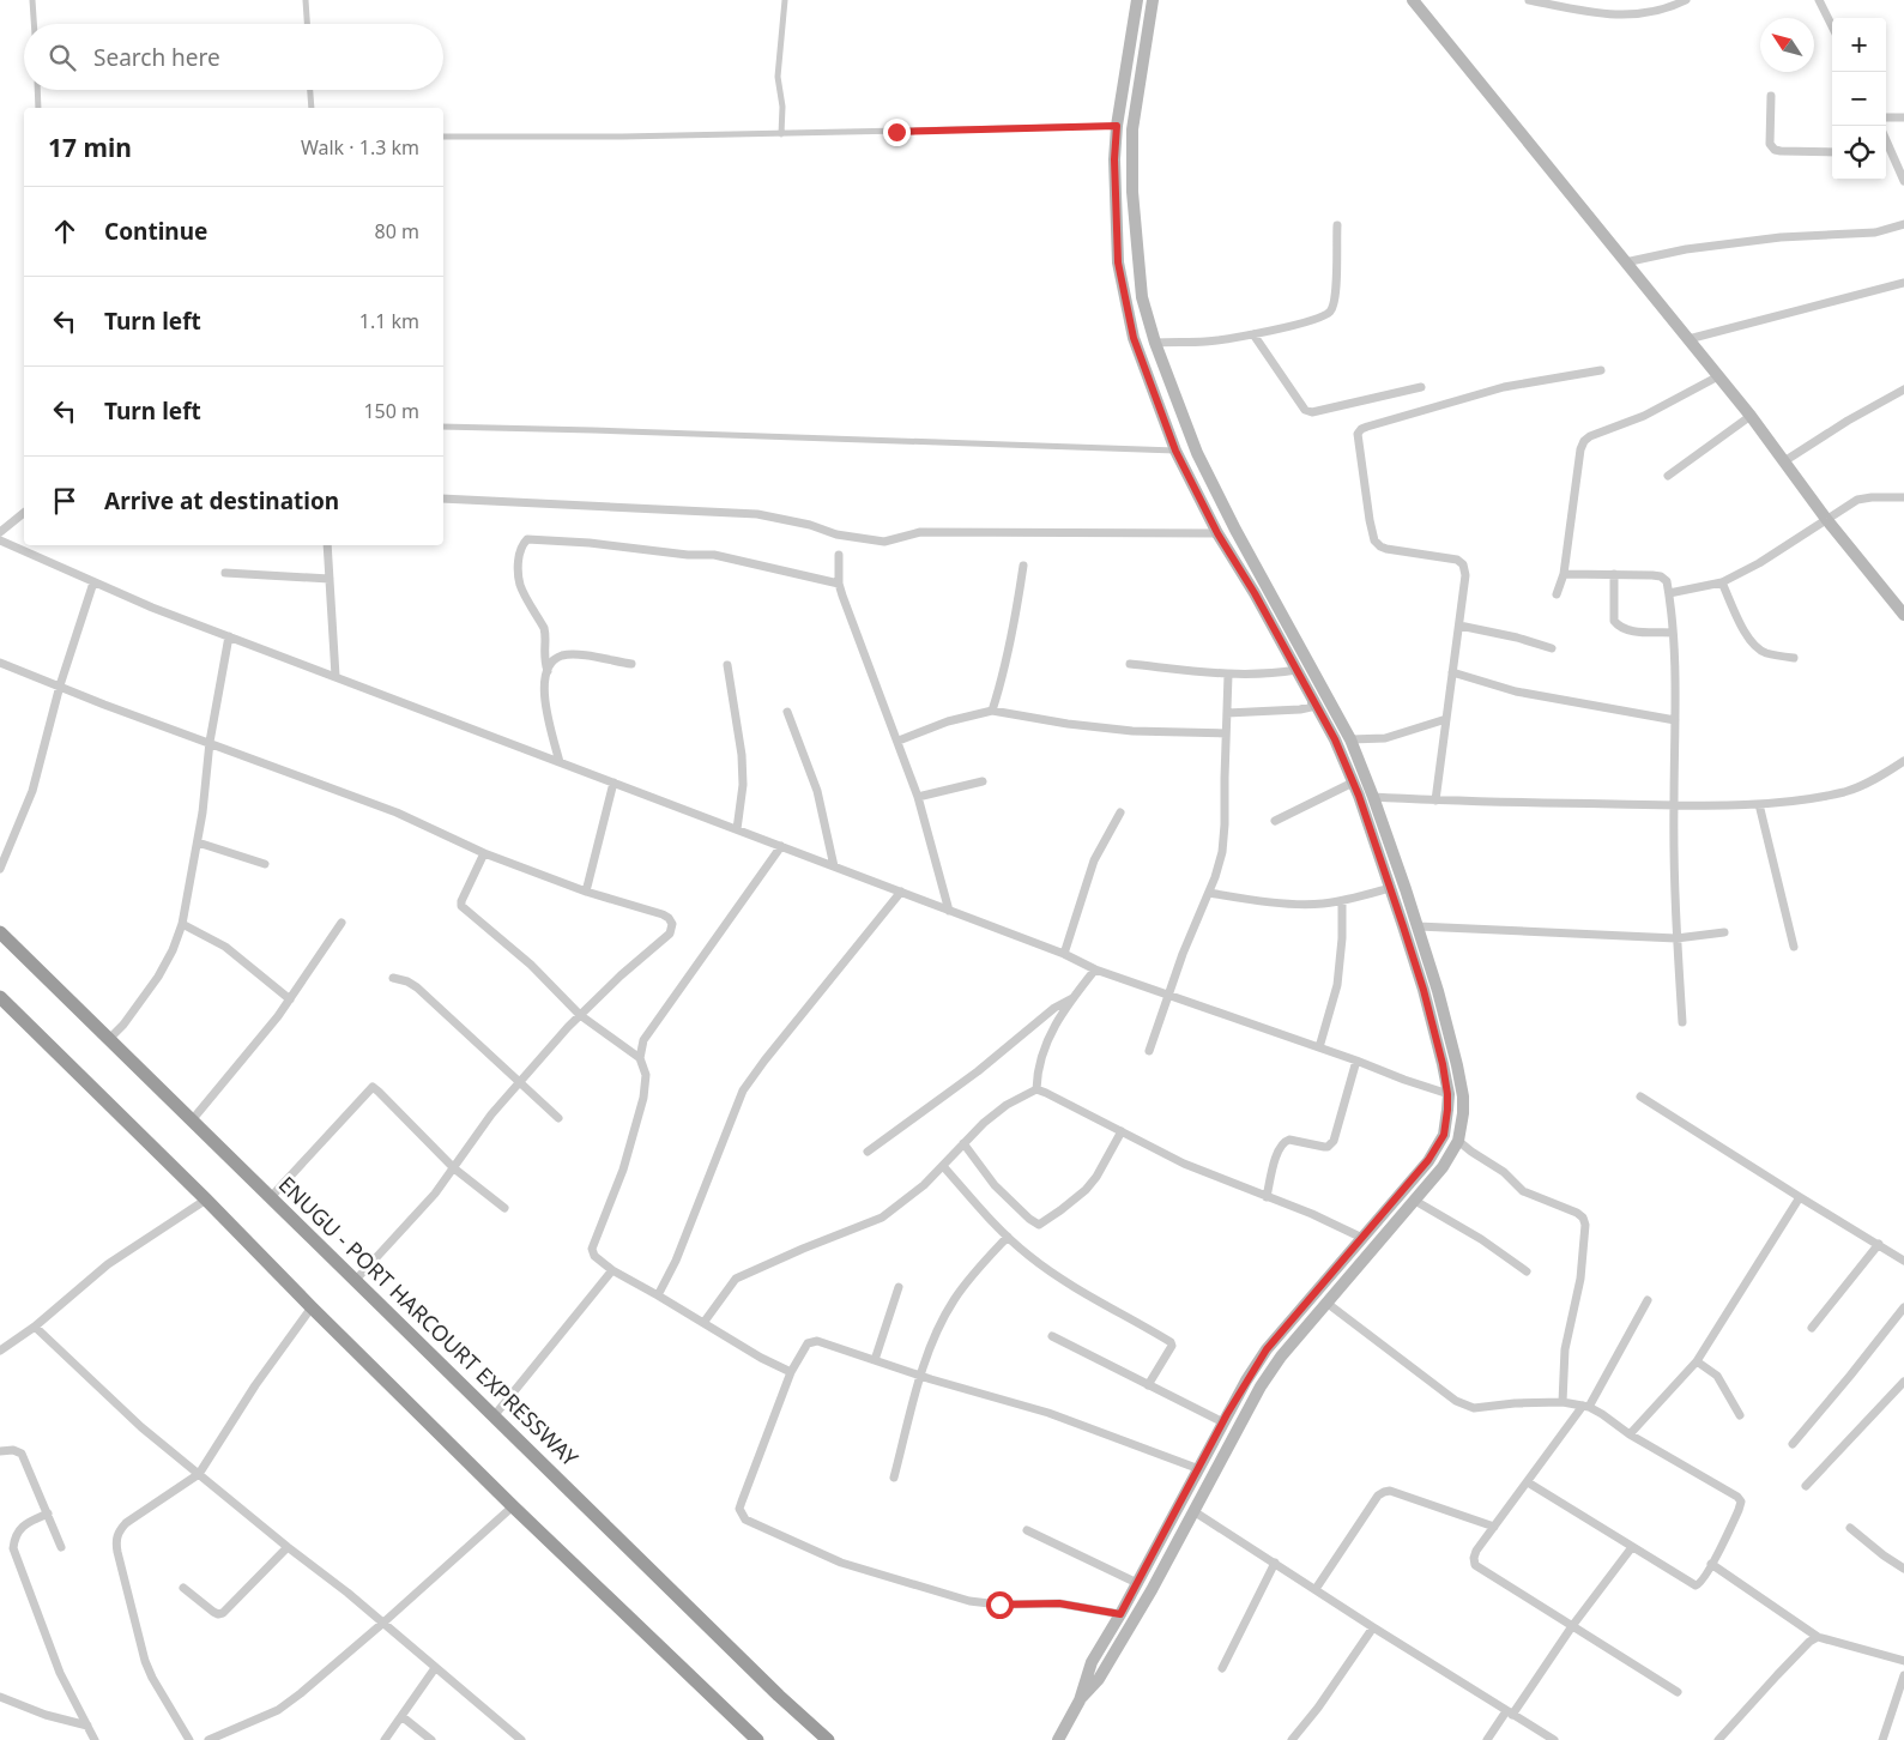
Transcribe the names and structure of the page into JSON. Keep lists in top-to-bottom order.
{
  "streets": {
    "highway": ["ENUGU - PORT HARCOURT EXPRESSWAY"]
  },
  "north": "top left",
  "page": {
    "map_buttons": ["+", "−"],
    "search": "Search here",
    "heading": ["17 min", "Walk · 1.3 km"],
    "list": [
      ["Continue", "80 m"],
      ["Turn left", "1.1 km"],
      ["Turn left", "150 m"],
      "Arrive at destination"
    ]
  }
}
